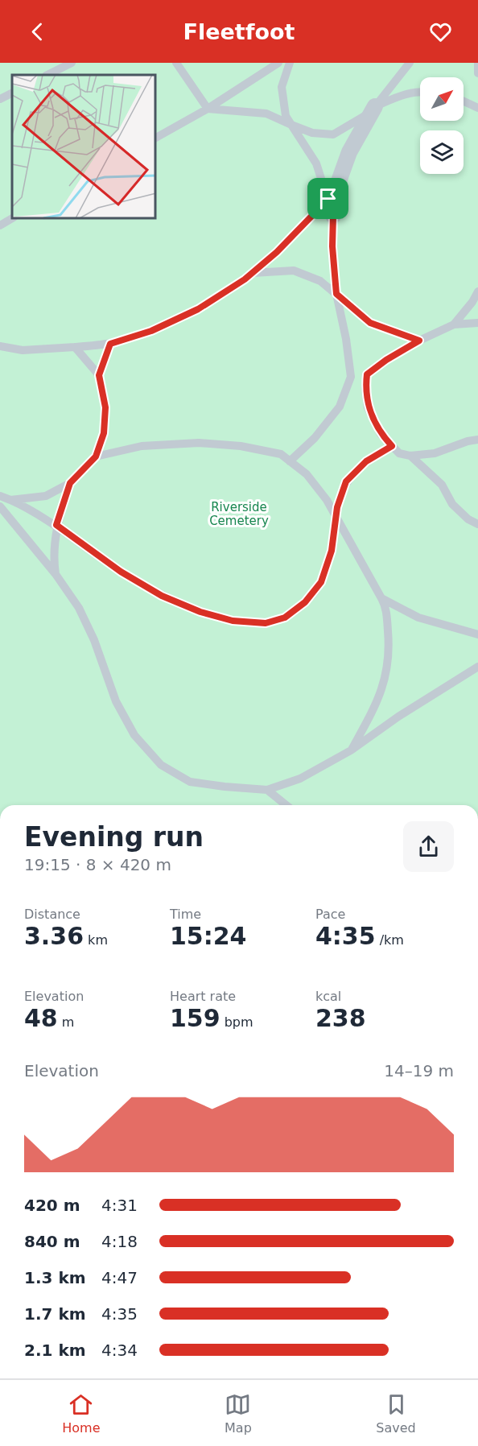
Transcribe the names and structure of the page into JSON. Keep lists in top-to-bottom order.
{
  "parks": ["Riverside Cemetery"],
  "north": "top right",
  "page": {
    "header": "Fleetfoot",
    "heading": ["Evening run", "19:15 · 8 × 420 m"],
    "stats": [
      ["Distance", "3.36 km"],
      ["Time", "15:24"],
      ["Pace", "4:35 /km"],
      ["Elevation", "48 m"],
      ["Heart rate", "159 bpm"],
      ["kcal", "238"]
    ],
    "chart": ["Elevation", "14–19 m"],
    "list": [
      {
        "name": "420 m",
        "note": "4:31"
      },
      {
        "name": "840 m",
        "note": "4:18"
      },
      {
        "name": "1.3 km",
        "note": "4:47"
      },
      {
        "name": "1.7 km",
        "note": "4:35"
      },
      {
        "name": "2.1 km",
        "note": "4:34"
      }
    ],
    "tabs": ["Home", "Map", "Saved"]
  }
}
